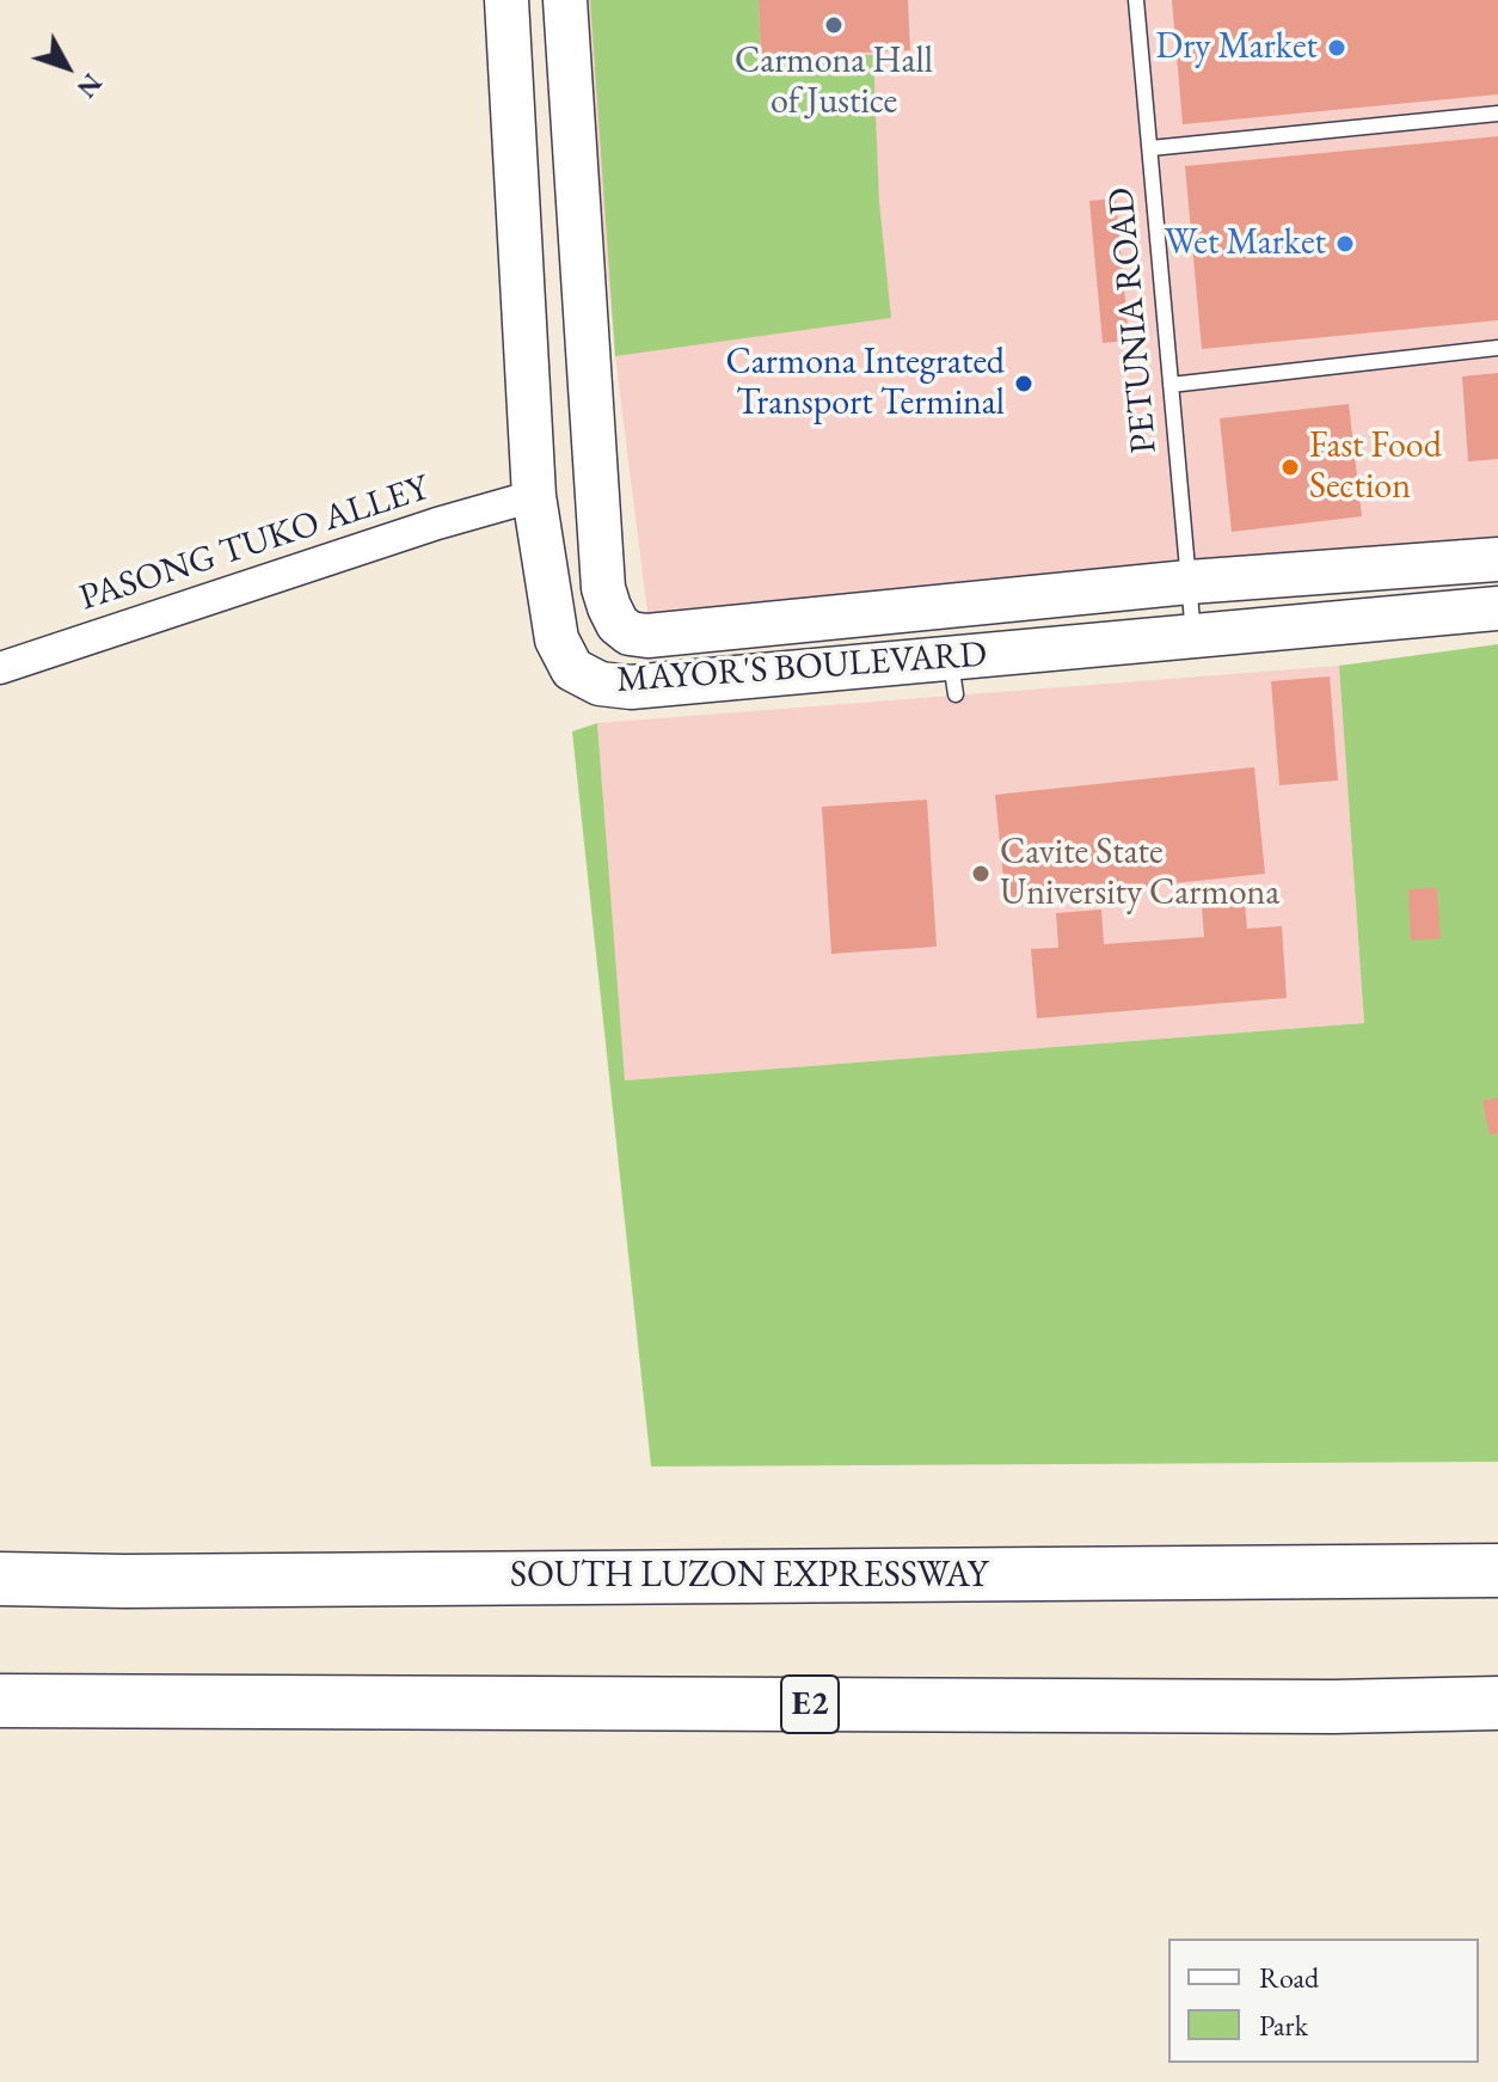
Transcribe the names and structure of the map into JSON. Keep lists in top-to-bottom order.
{
  "streets": {
    "highway": ["SOUTH LUZON EXPRESSWAY", "E2"],
    "main road": ["MAYOR'S BOULEVARD"],
    "street": ["PASONG TUKO ALLEY"],
    "lane": ["PETUNIA ROAD"]
  },
  "crossings": [
    ["PETUNIA ROAD", "MAYOR'S BOULEVARD"],
    ["PASONG TUKO ALLEY", "MAYOR'S BOULEVARD"]
  ],
  "places": [
    "Carmona Hall of Justice",
    "Dry Market",
    "Wet Market",
    "Carmona Integrated Transport Terminal",
    "Fast Food Section",
    "Cavite State University Carmona"
  ],
  "legend": ["Road", "Park"],
  "north": "bottom right"
}
